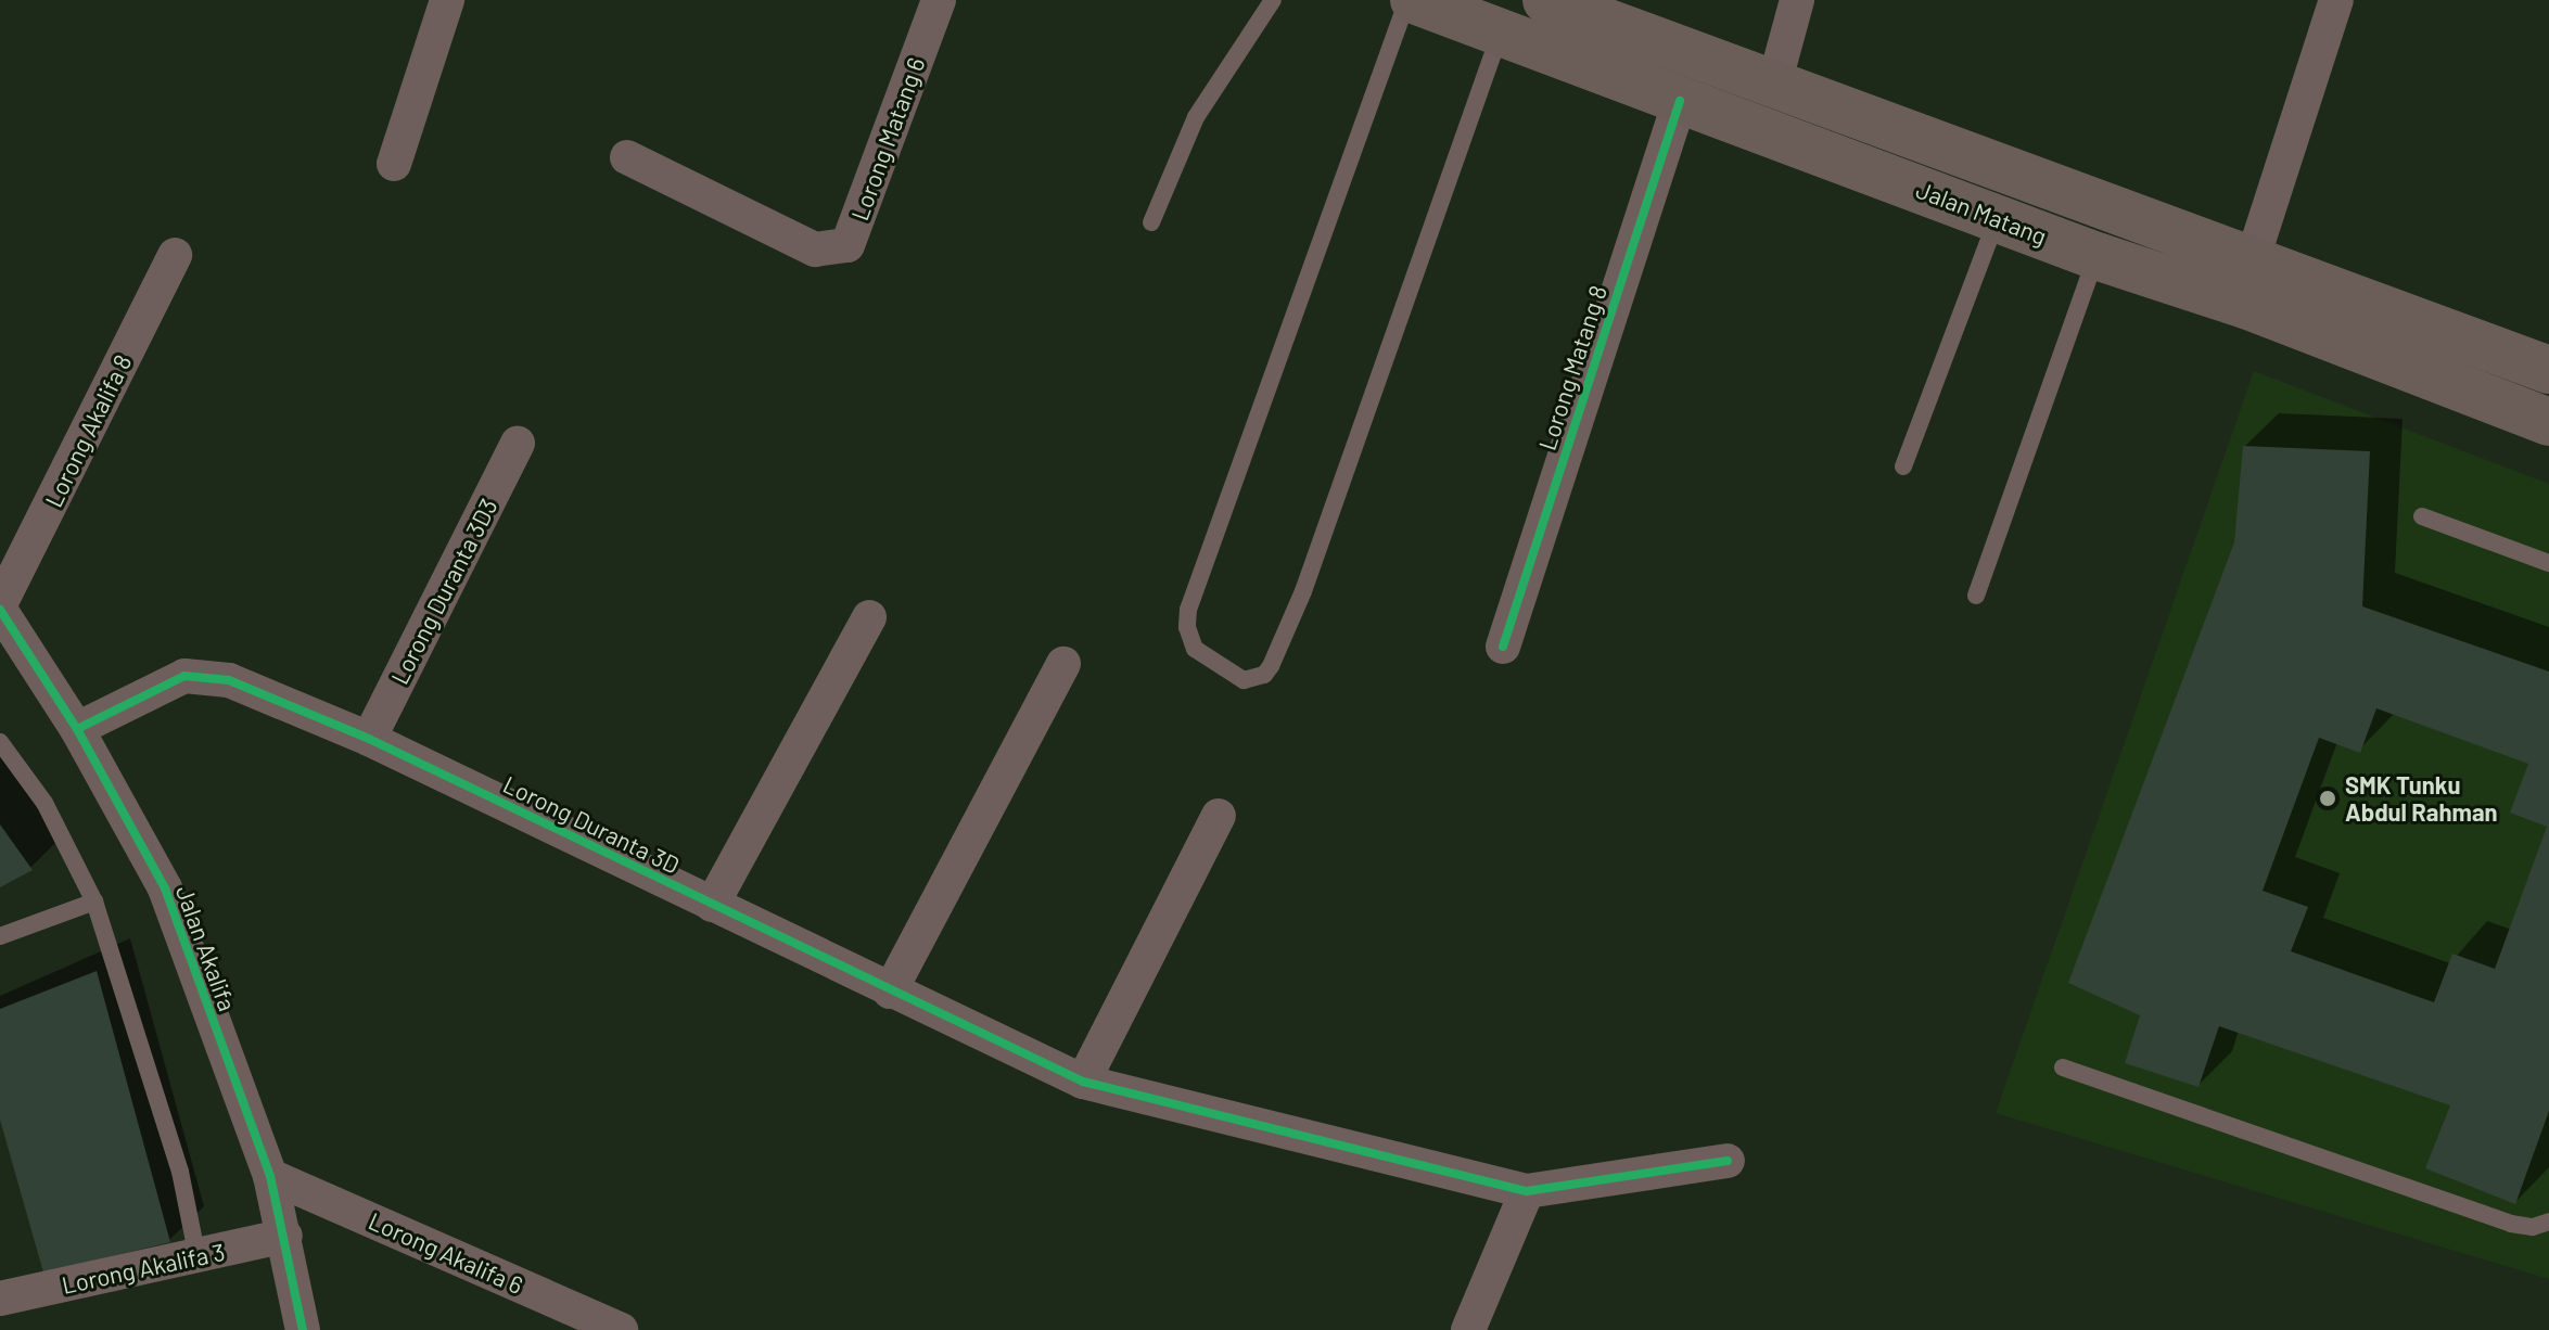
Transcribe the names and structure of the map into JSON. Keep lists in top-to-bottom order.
{
  "streets": {
    "main road": ["Jalan Matang"],
    "street": [
      "Lorong Matang 6",
      "Lorong Matang 8",
      "Lorong Akalifa 8",
      "Lorong Duranta 3D3",
      "Lorong Duranta 3D",
      "Jalan Akalifa",
      "Lorong Akalifa 6",
      "Lorong Akalifa 3"
    ]
  },
  "crossings": [
    ["Jalan Matang", "Lorong Matang 8"],
    ["Lorong Akalifa 8", "Jalan Akalifa"],
    ["Lorong Duranta 3D3", "Lorong Duranta 3D"],
    ["Lorong Duranta 3D", "Jalan Akalifa"],
    ["Jalan Akalifa", "Lorong Akalifa 6"],
    ["Jalan Akalifa", "Lorong Akalifa 3"]
  ],
  "places": ["SMK Tunku Abdul Rahman"]
}
